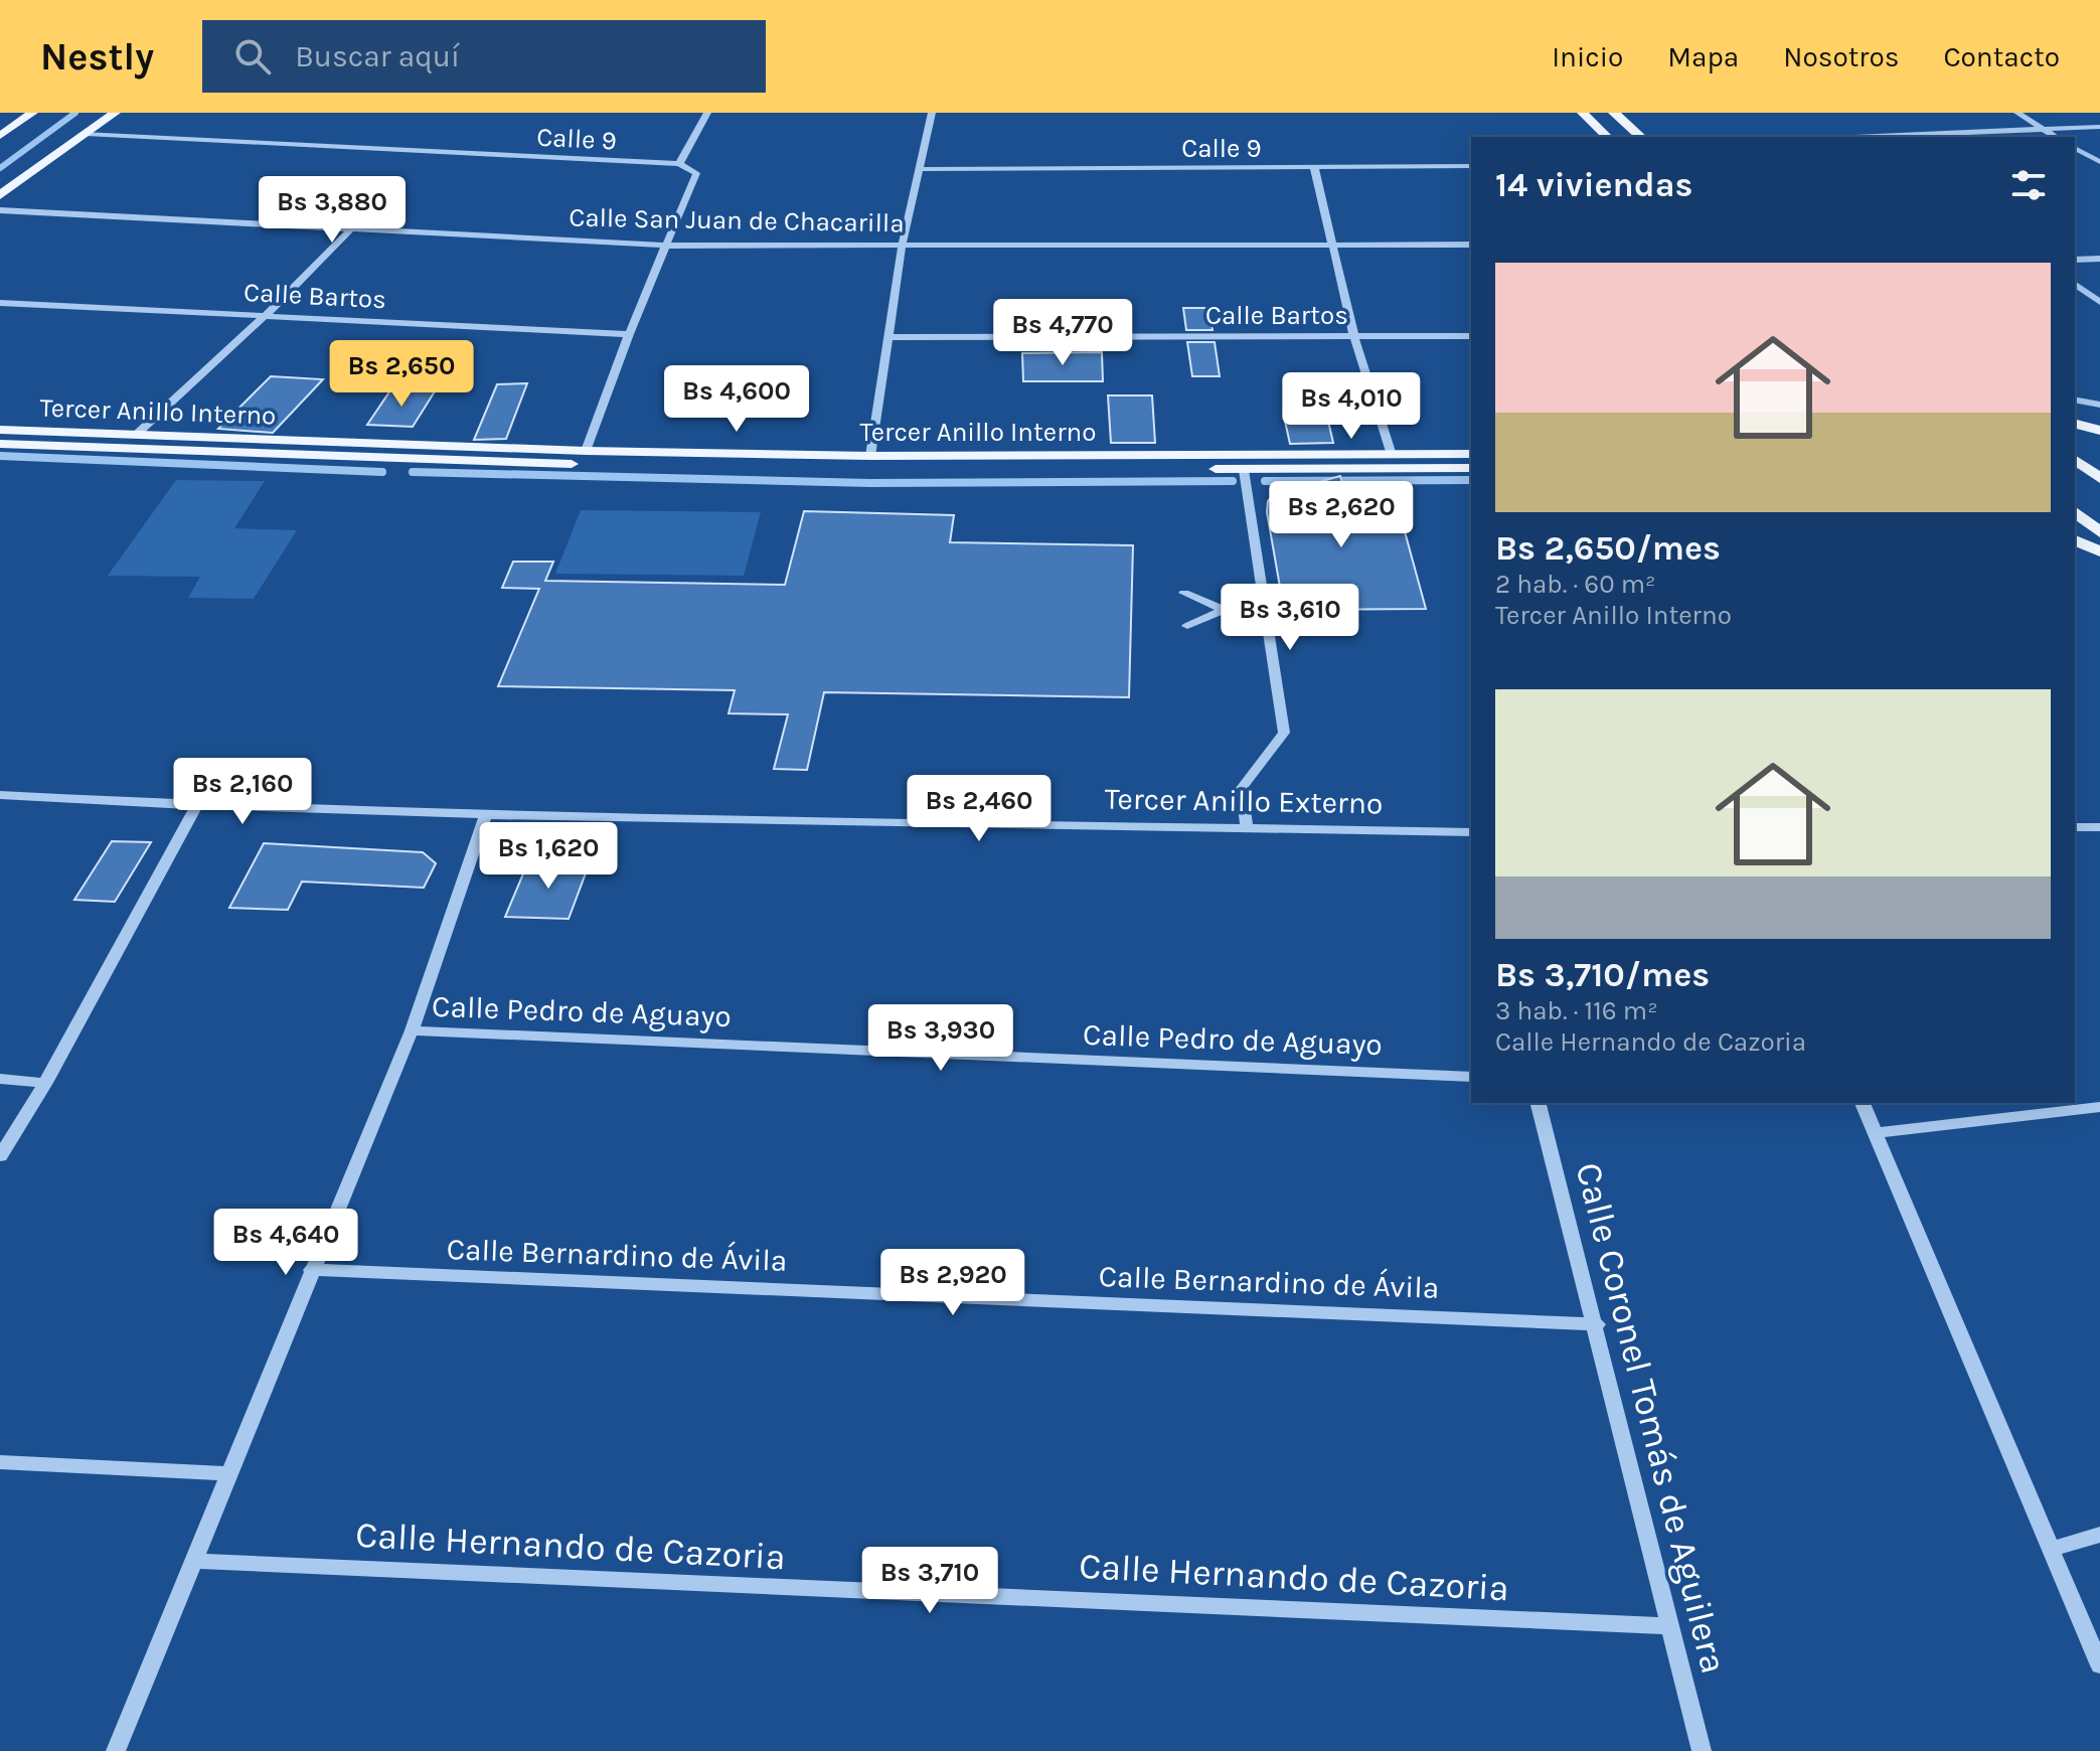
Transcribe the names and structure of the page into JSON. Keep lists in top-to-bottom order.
{
  "streets": {
    "main road": ["Tercer Anillo Interno"],
    "street": [
      "Calle 9",
      "Calle San Juan de Chacarilla",
      "Calle Bartos",
      "Tercer Anillo Externo",
      "Calle Pedro de Aguayo",
      "Calle Bernardino de Ávila",
      "Calle Coronel Tomás de Aguilera",
      "Calle Hernando de Cazoria"
    ]
  },
  "crossings": [
    ["Calle Bernardino de Ávila", "Calle Coronel Tomás de Aguilera"],
    ["Calle Coronel Tomás de Aguilera", "Calle Hernando de Cazoria"]
  ],
  "page": {
    "header": "Nestly",
    "search": "Buscar aquí",
    "nav": [
      "Inicio",
      "Mapa",
      "Nosotros",
      "Contacto"
    ],
    "heading": "14 viviendas",
    "price": [
      "Bs 3,880",
      "Bs 4,770",
      "Bs 2,650",
      "Bs 4,600",
      "Bs 4,010",
      "Bs 2,620",
      "Bs 3,610",
      "Bs 2,160",
      "Bs 2,460",
      "Bs 1,620",
      "Bs 3,930",
      "Bs 4,640",
      "Bs 2,920",
      "Bs 3,710"
    ],
    "list": [
      {
        "name": "Bs 2,650/mes",
        "note": "2 hab. · 60 m² · Tercer Anillo Interno"
      },
      {
        "name": "Bs 3,710/mes",
        "note": "3 hab. · 116 m² · Calle Hernando de Cazoria"
      }
    ]
  }
}
